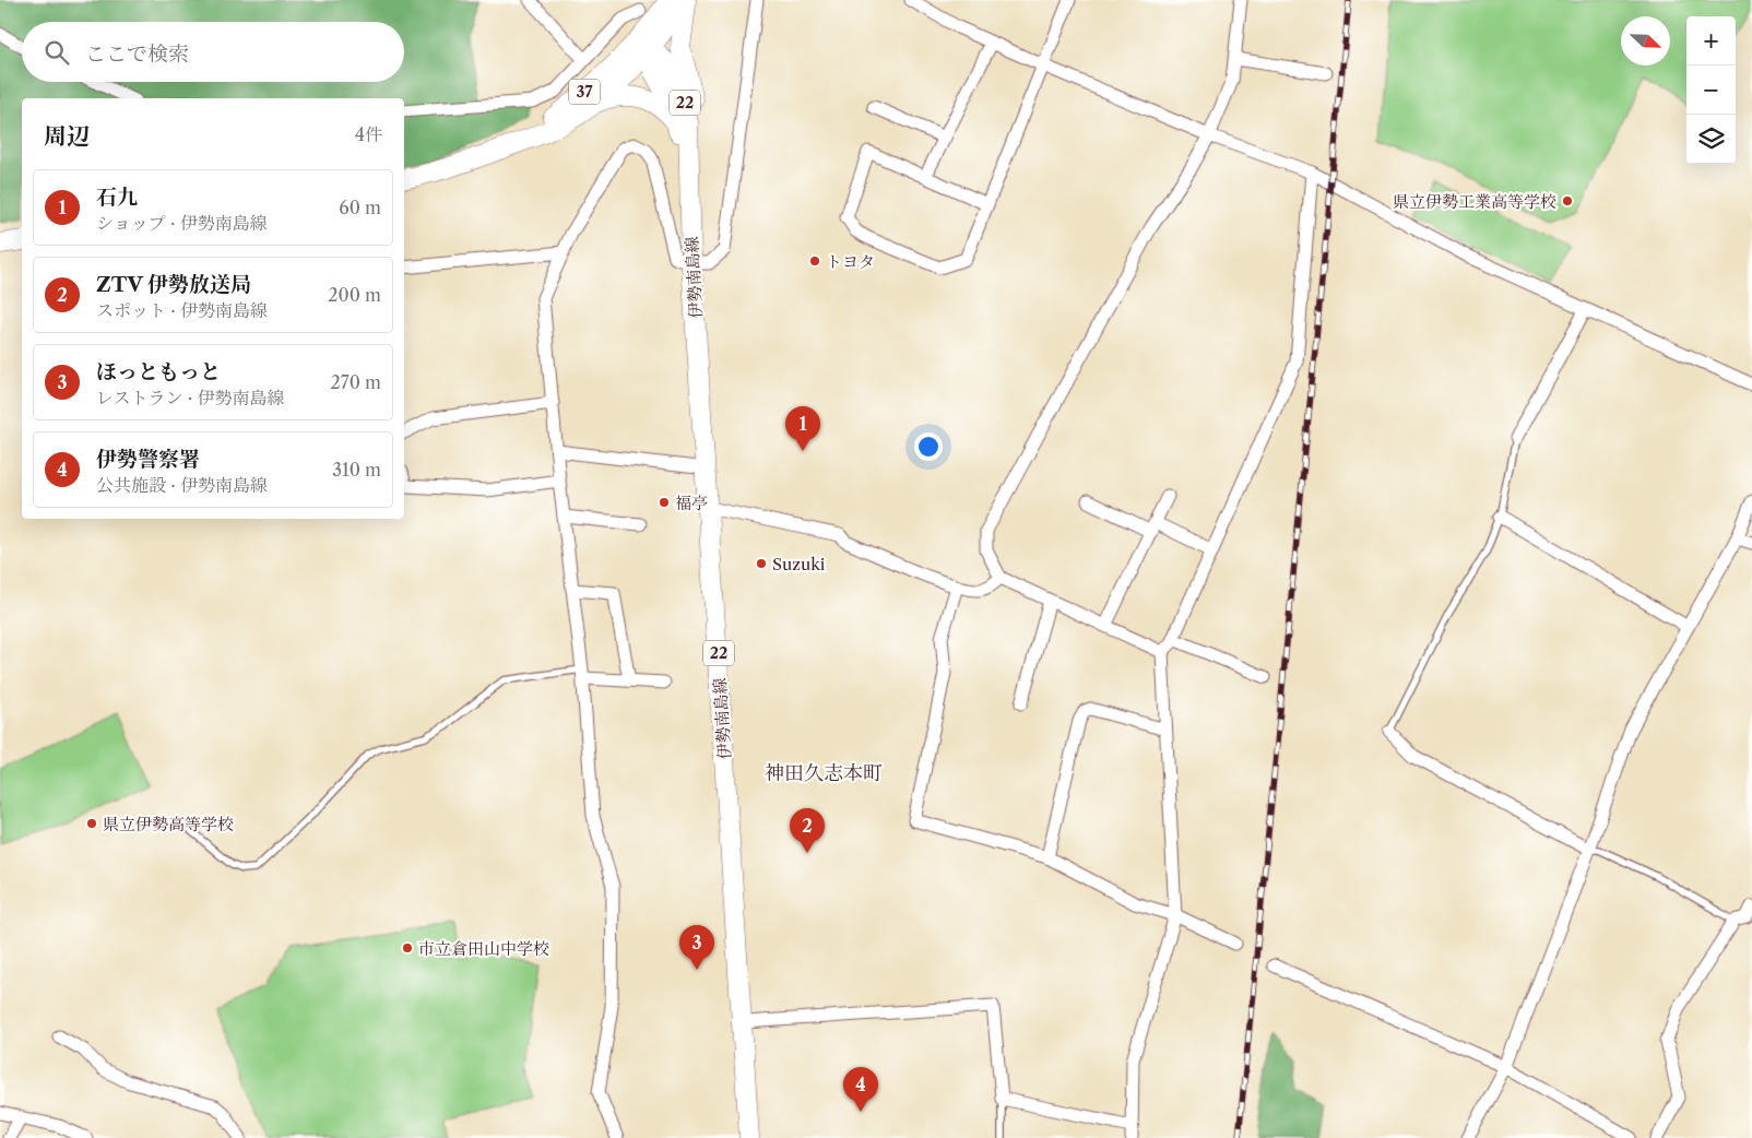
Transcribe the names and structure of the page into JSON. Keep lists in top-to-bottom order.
{
  "streets": {
    "main road": ["37", "22", "伊勢南島線"]
  },
  "crossings": [
    ["37", "伊勢南島線"]
  ],
  "districts": ["神田久志本町"],
  "places": [
    "県立伊勢工業高等学校",
    "トヨタ",
    "福亭",
    "Suzuki",
    "県立伊勢高等学校",
    "市立倉田山中学校"
  ],
  "north": "bottom right",
  "page": {
    "map_buttons": ["+", "−"],
    "search": "ここで検索",
    "heading": ["周辺", "4件"],
    "list": [
      {
        "mark": "1",
        "name": "石九",
        "note": "ショップ · 伊勢南島線",
        "value": "60 m"
      },
      {
        "mark": "2",
        "name": "ZTV 伊勢放送局",
        "note": "スポット · 伊勢南島線",
        "value": "200 m"
      },
      {
        "mark": "3",
        "name": "ほっともっと",
        "note": "レストラン · 伊勢南島線",
        "value": "270 m"
      },
      {
        "mark": "4",
        "name": "伊勢警察署",
        "note": "公共施設 · 伊勢南島線",
        "value": "310 m"
      }
    ],
    "pins": [
      "1",
      "2",
      "3",
      "4"
    ]
  }
}
